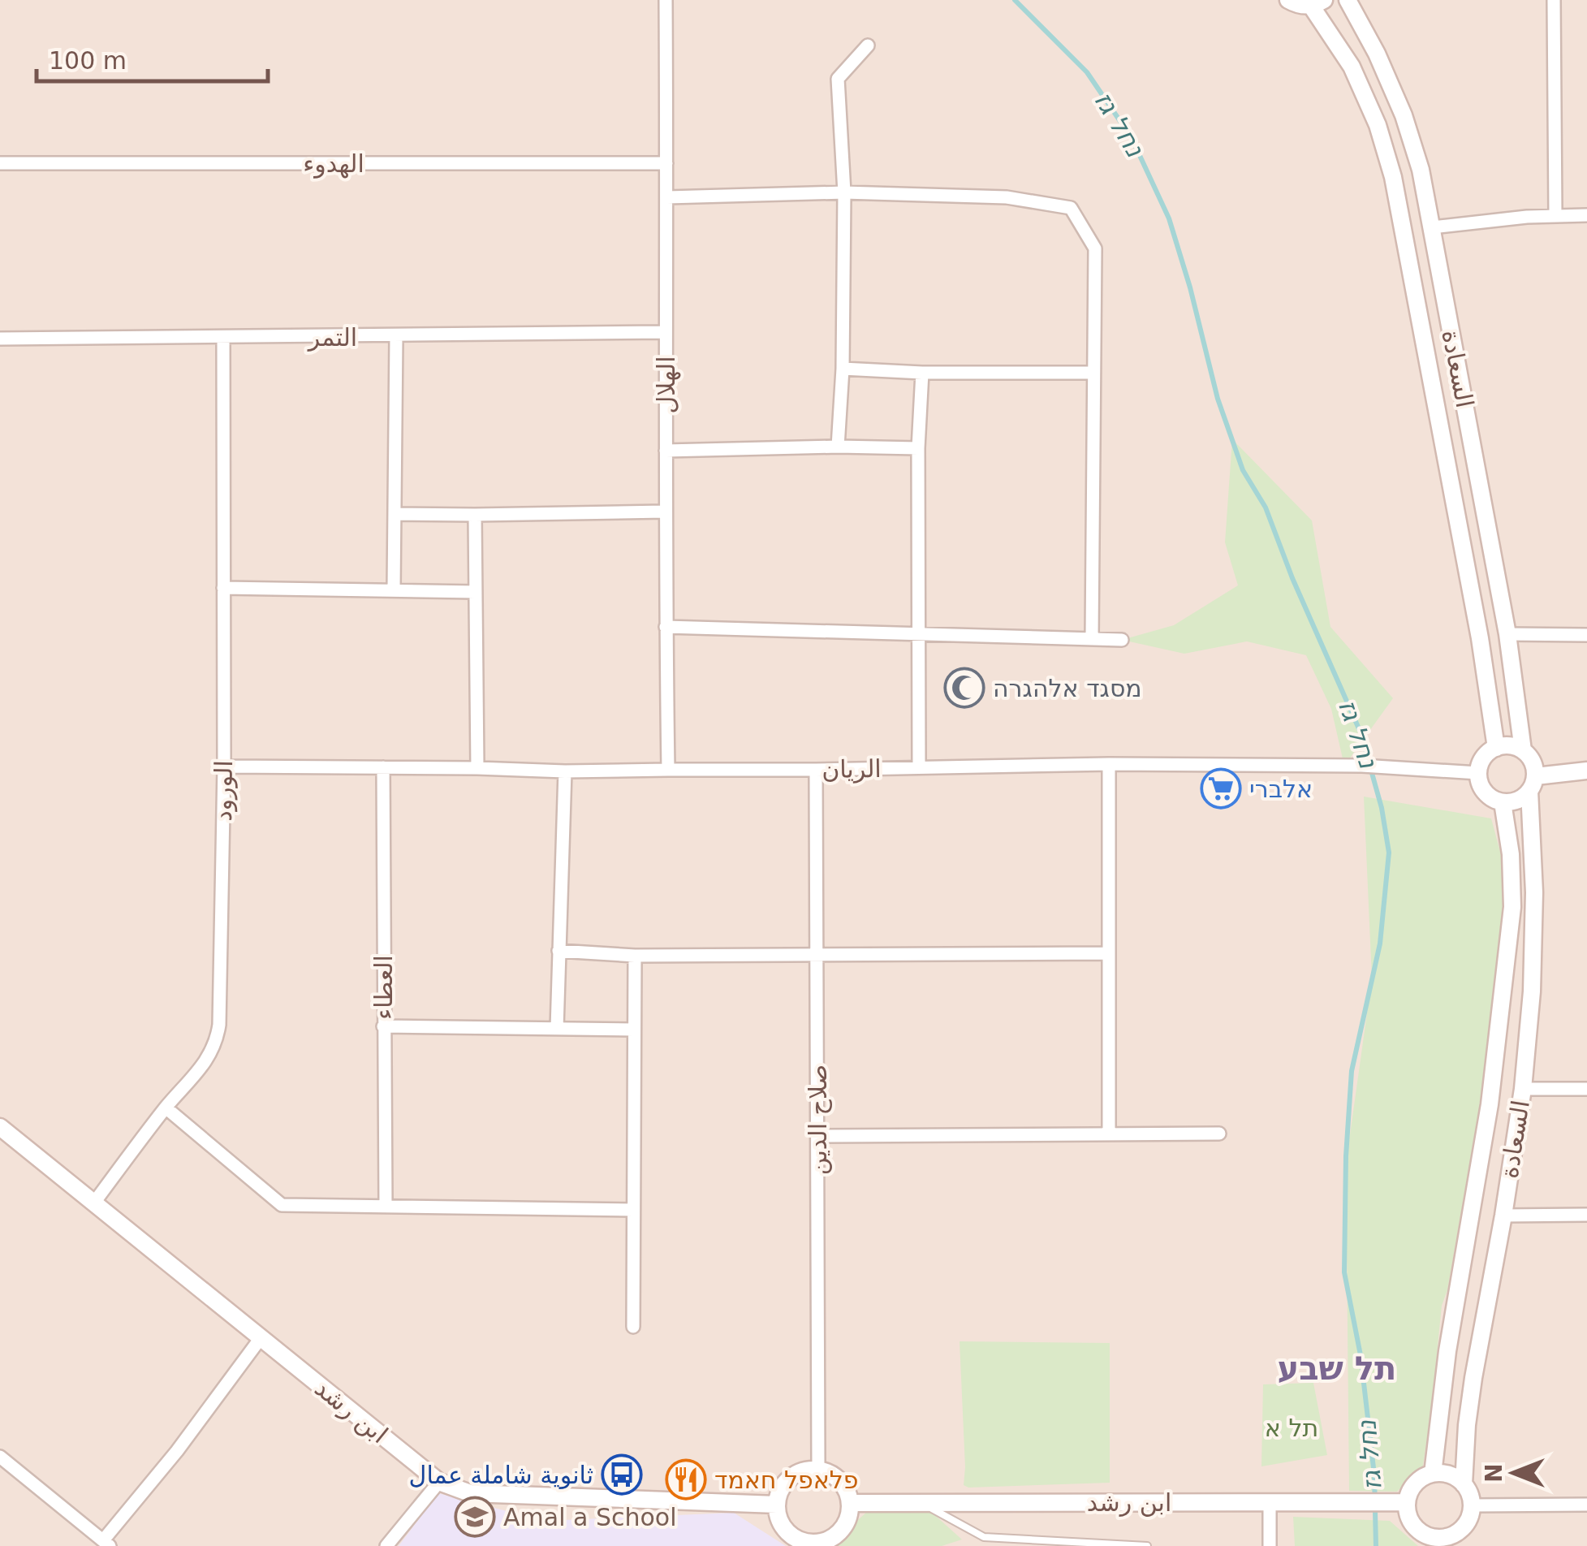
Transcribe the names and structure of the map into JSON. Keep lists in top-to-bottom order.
{
  "streets": {
    "street": [
      "الهدوء",
      "التمر",
      "السعادة",
      "الهلال",
      "الريان",
      "الورود",
      "العطاء",
      "صلاح الدين",
      "ابن رشد"
    ]
  },
  "crossings": [
    ["الهدوء", "الهلال"],
    ["التمر", "الهلال"],
    ["التمر", "الورود"],
    ["السعادة", "الريان"],
    ["السعادة", "ابن رشد"],
    ["الهلال", "الريان"],
    ["الريان", "الورود"],
    ["الريان", "العطاء"],
    ["الريان", "صلاح الدين"],
    ["الورود", "ابن رشد"],
    ["صلاح الدين", "ابن رشد"]
  ],
  "districts": ["תל שבע"],
  "water": ["נחל גז"],
  "parks": ["תל א"],
  "places": {
    "mosque": ["מסגד אלהגרה"],
    "supermarket": ["אלברי"],
    "bus stop": ["ثانوية شاملة عمال"],
    "restaurant": ["פלאפל חאמד"],
    "school or university": ["Amal a School"]
  },
  "scale_bar": "100 m",
  "north": "left"
}
